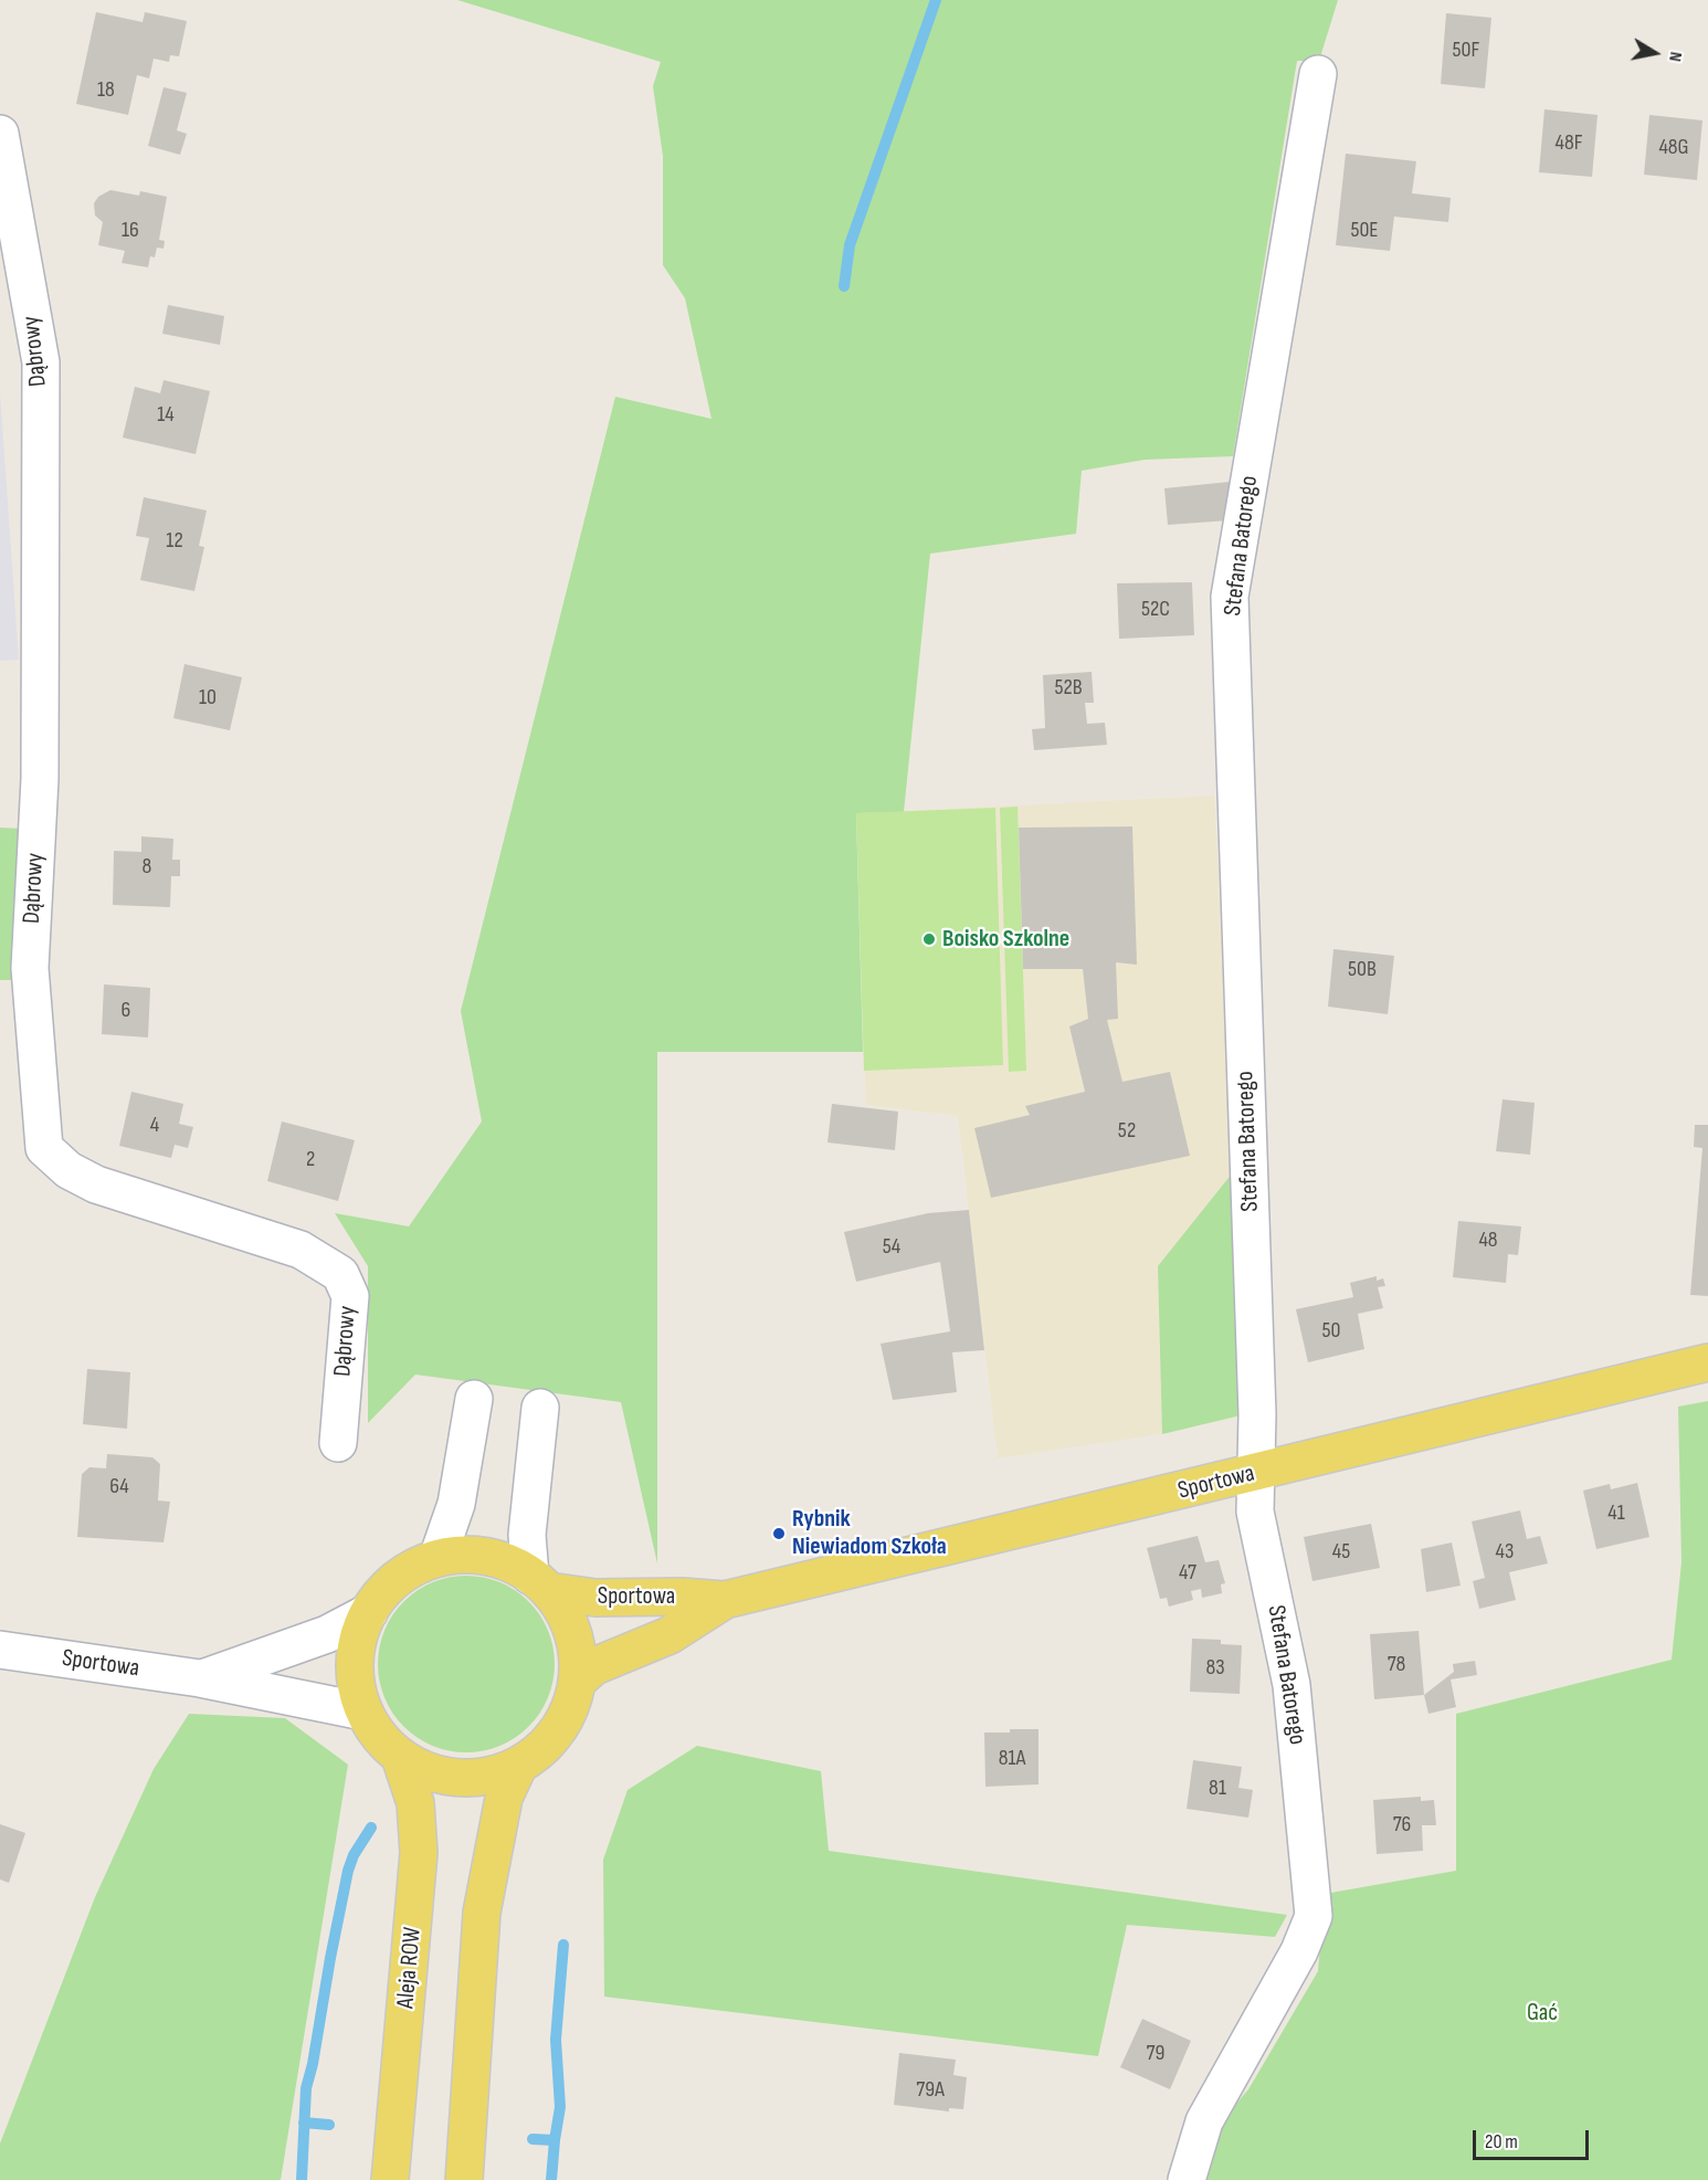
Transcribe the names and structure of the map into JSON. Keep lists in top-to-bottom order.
{
  "streets": {
    "main road": ["Sportowa", "Aleja ROW"],
    "street": ["Dąbrowy", "Stefana Batorego"]
  },
  "crossings": [
    ["Stefana Batorego", "Sportowa"],
    ["Sportowa", "Aleja ROW"]
  ],
  "parks": ["Gać"],
  "places": ["Boisko Szkolne", "Rybnik Niewiadom Szkoła"],
  "house_numbers": [
    "50F",
    "18",
    "48F",
    "48G",
    "16",
    "50E",
    "14",
    "12",
    "52C",
    "52B",
    "10",
    "8",
    "50B",
    "6",
    "4",
    "52",
    "2",
    "48",
    "54",
    "50",
    "64",
    "41",
    "45",
    "43",
    "47",
    "78",
    "83",
    "81A",
    "81",
    "76",
    "79",
    "79A"
  ],
  "scale_bar": "20 m",
  "north": "right"
}
